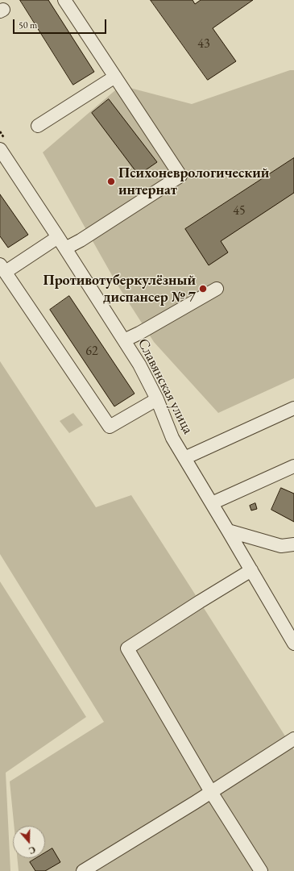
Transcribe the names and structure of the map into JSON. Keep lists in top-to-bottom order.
{
  "streets": {
    "street": ["Славянская улица"]
  },
  "places": ["Психоневрологический интернат", "Противотуберкулёзный диспансер № 7"],
  "house_numbers": ["43", "45", "62"],
  "scale_bar": "50 m",
  "north": "bottom"
}
